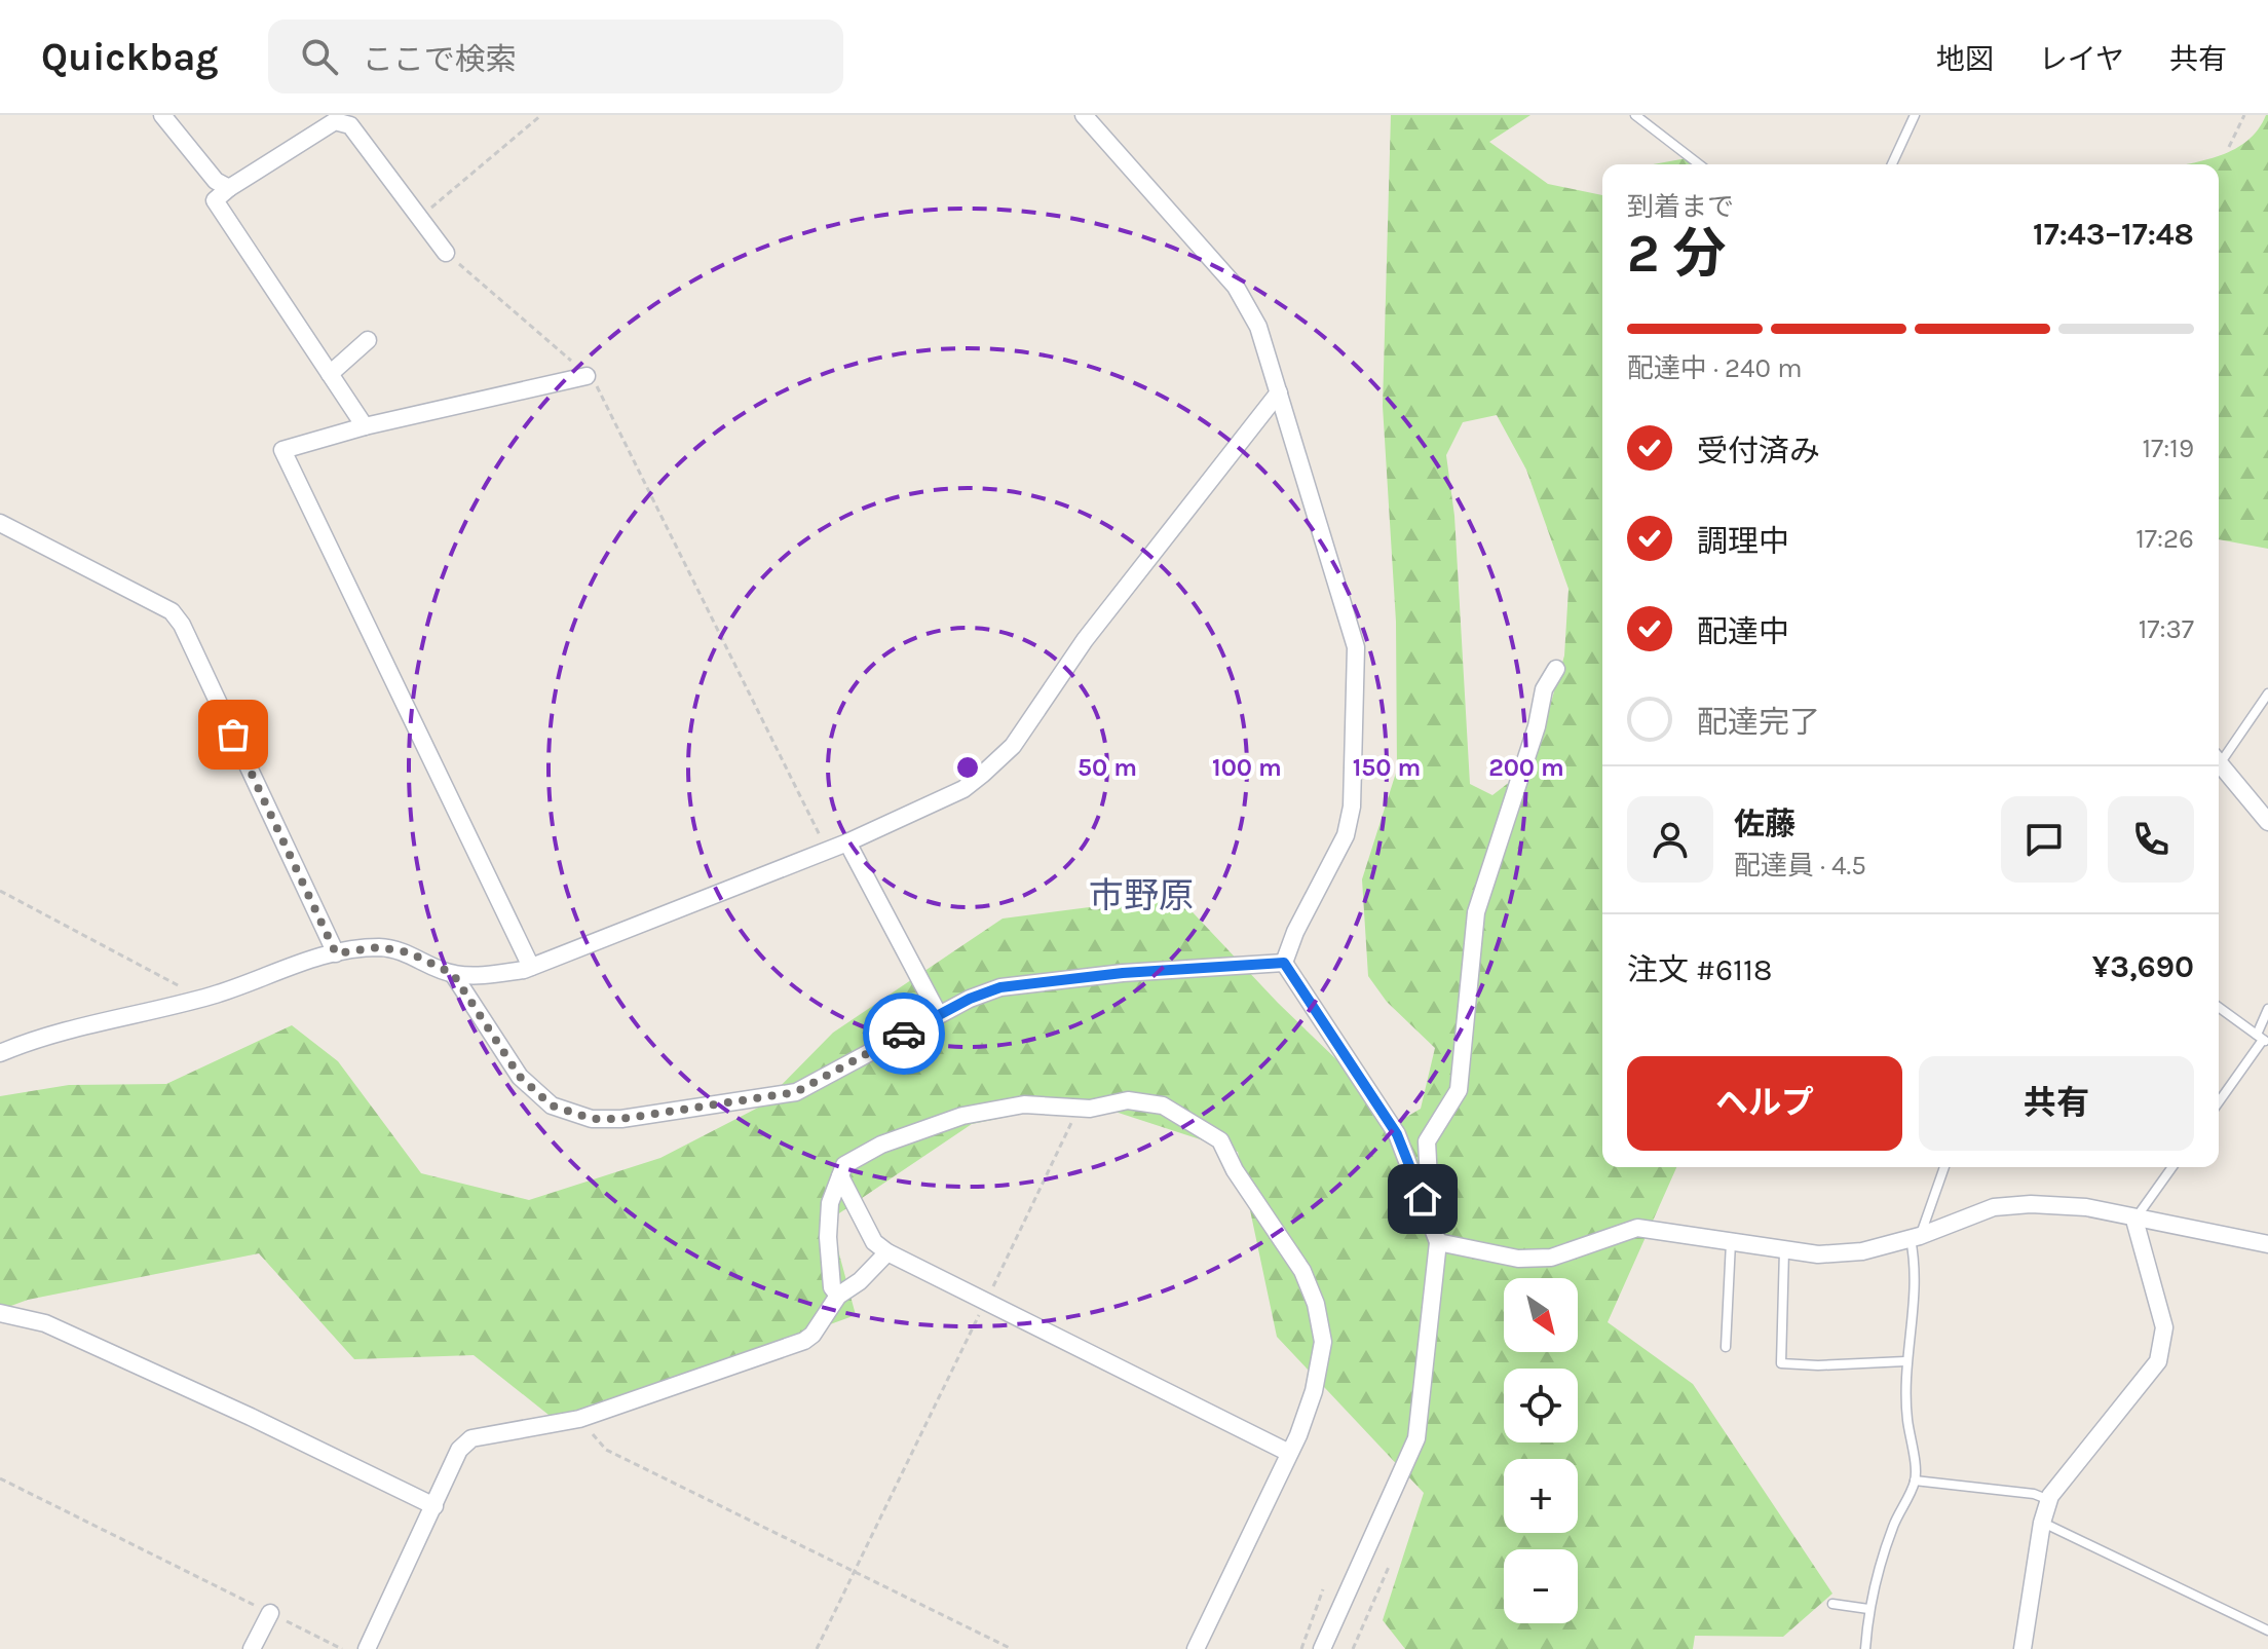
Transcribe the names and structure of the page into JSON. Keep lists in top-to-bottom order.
{
  "districts": ["市野原"],
  "north": "bottom right",
  "page": {
    "header": "Quickbag",
    "search": "ここで検索",
    "nav": ["地図", "レイヤ", "共有"],
    "heading": ["2 分", "到着まで", "17:43–17:48"],
    "panel": [
      "佐藤",
      "配達員 · 4.5",
      "注文 #6118",
      "¥3,690"
    ],
    "bar": "配達中 · 240 m",
    "list": [
      ["受付済み", "17:19"],
      ["調理中", "17:26"],
      ["配達中", "17:37"],
      "配達完了"
    ],
    "buttons": ["ヘルプ", "共有"],
    "map_buttons": ["+", "−"]
  },
  "rings": [
    "50 m",
    "100 m",
    "150 m",
    "200 m"
  ]
}
